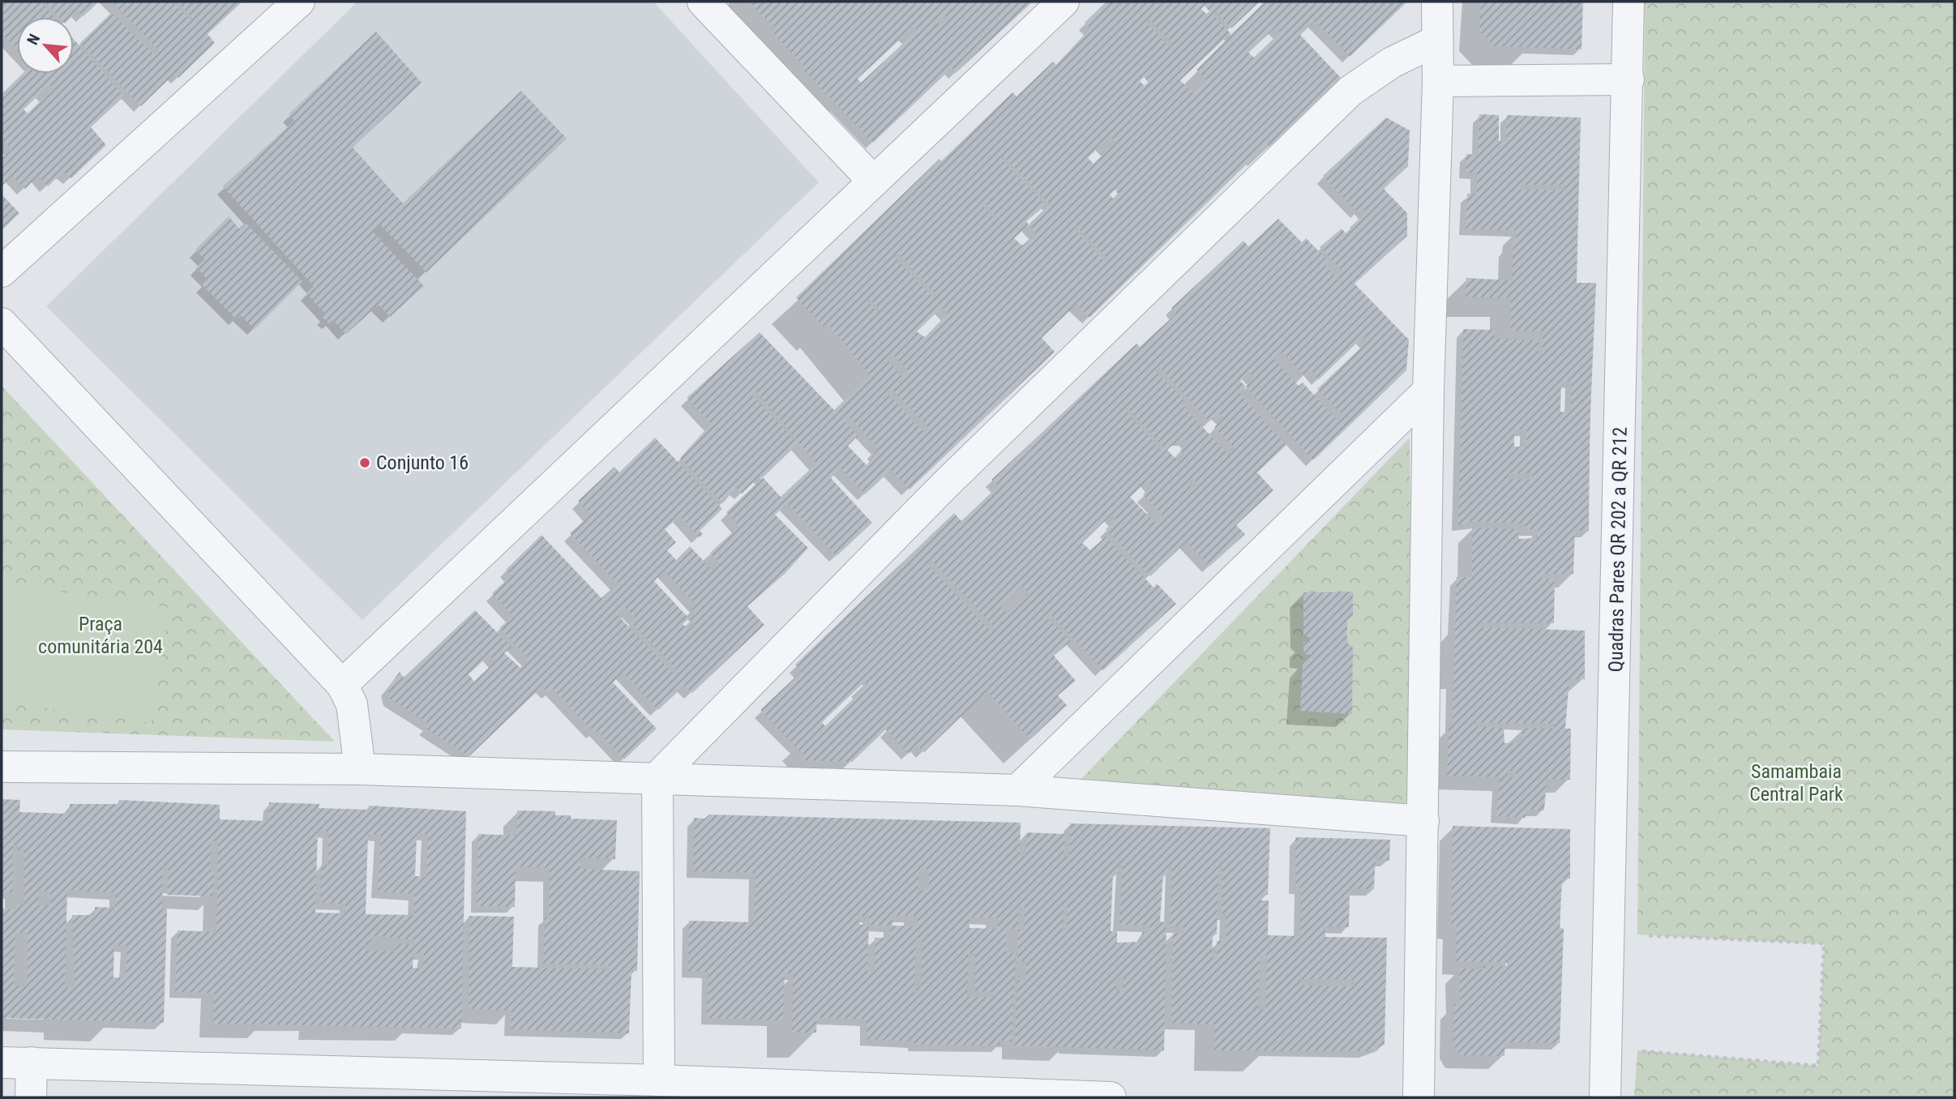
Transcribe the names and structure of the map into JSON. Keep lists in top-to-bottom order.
{
  "streets": {
    "street": ["Quadras Pares QR 202 a QR 212"]
  },
  "parks": ["Praça comunitária 204", "Samambaia Central Park"],
  "places": ["Conjunto 16"],
  "north": "top left"
}
